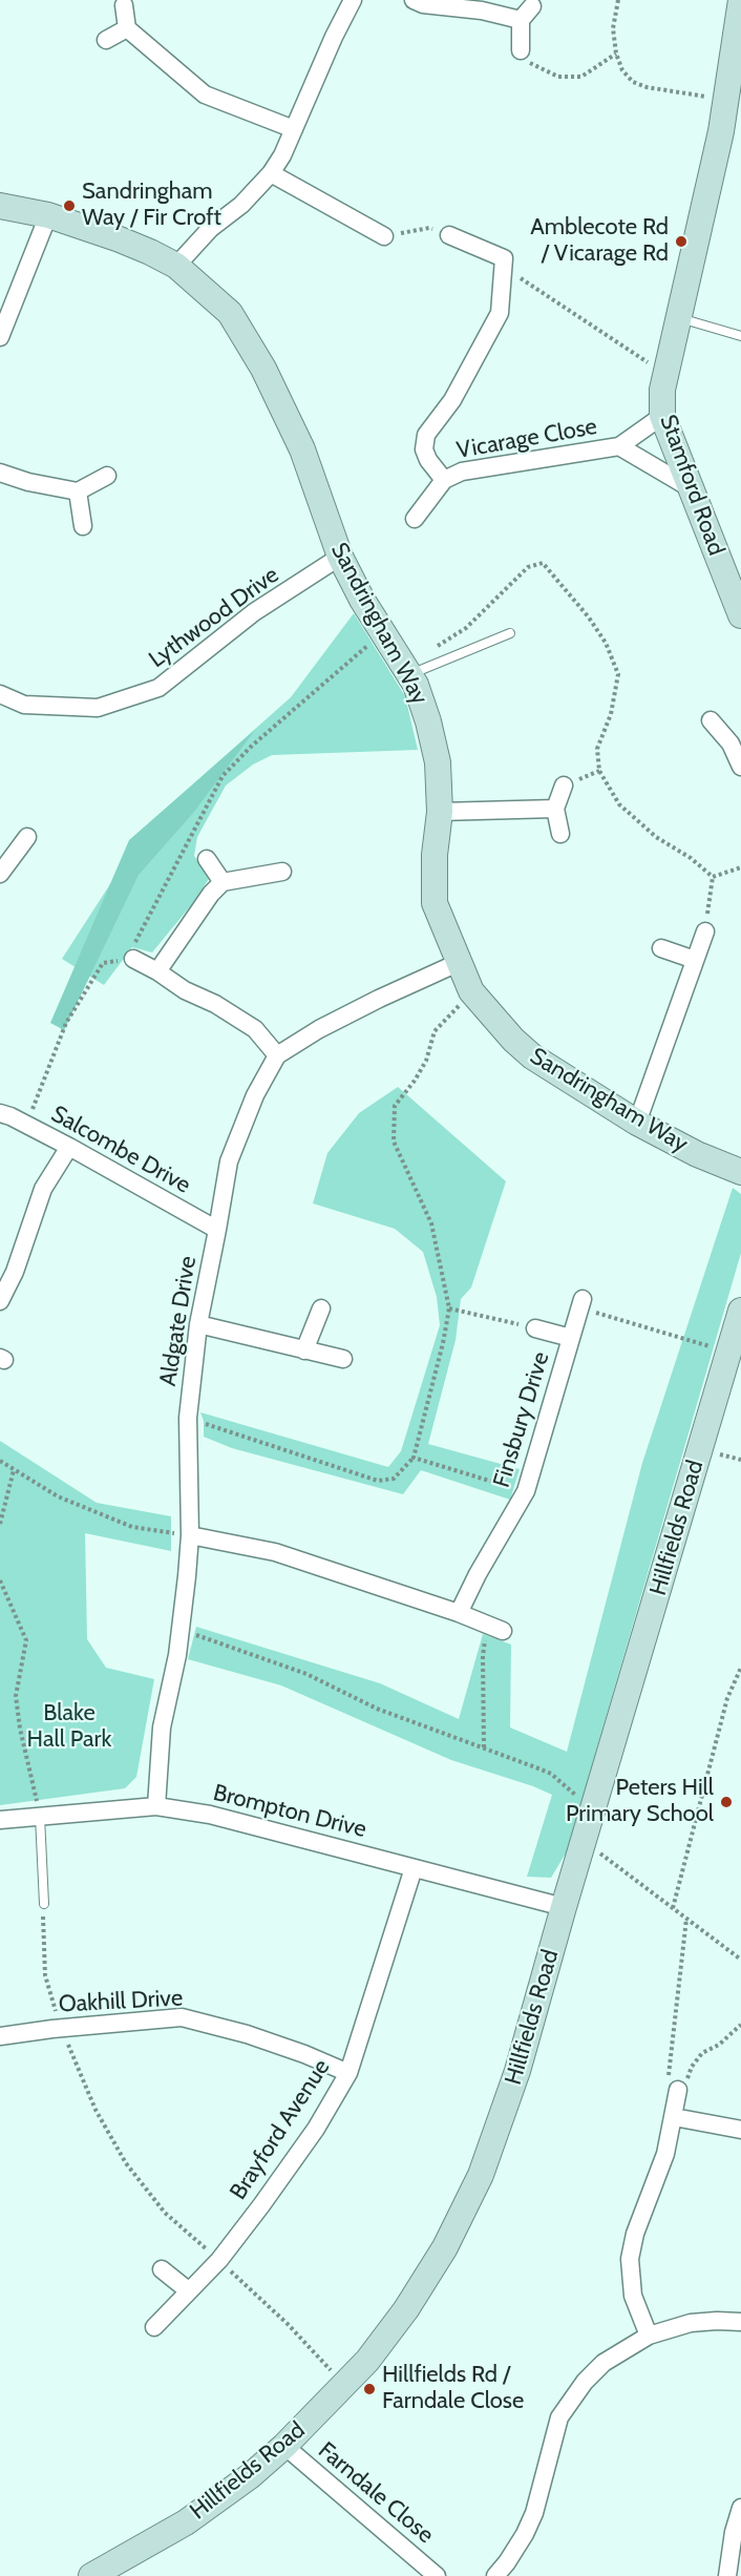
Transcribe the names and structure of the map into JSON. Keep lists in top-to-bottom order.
{
  "streets": {
    "street": [
      "Vicarage Close",
      "Stamford Road",
      "Lythwood Drive",
      "Sandringham Way",
      "Salcombe Drive",
      "Aldgate Drive",
      "Finsbury Drive",
      "Hillfields Road",
      "Brompton Drive",
      "Oakhill Drive",
      "Brayford Avenue",
      "Farndale Close"
    ]
  },
  "crossings": [
    ["Lythwood Drive", "Sandringham Way"],
    ["Sandringham Way", "Aldgate Drive"],
    ["Salcombe Drive", "Aldgate Drive"],
    ["Aldgate Drive", "Brompton Drive"],
    ["Hillfields Road", "Brompton Drive"],
    ["Hillfields Road", "Farndale Close"],
    ["Brompton Drive", "Brayford Avenue"],
    ["Oakhill Drive", "Brayford Avenue"]
  ],
  "parks": ["Blake Hall Park"],
  "places": [
    "Sandringham Way / Fir Croft",
    "Amblecote Rd / Vicarage Rd",
    "Peters Hill Primary School",
    "Hillfields Rd / Farndale Close"
  ]
}
